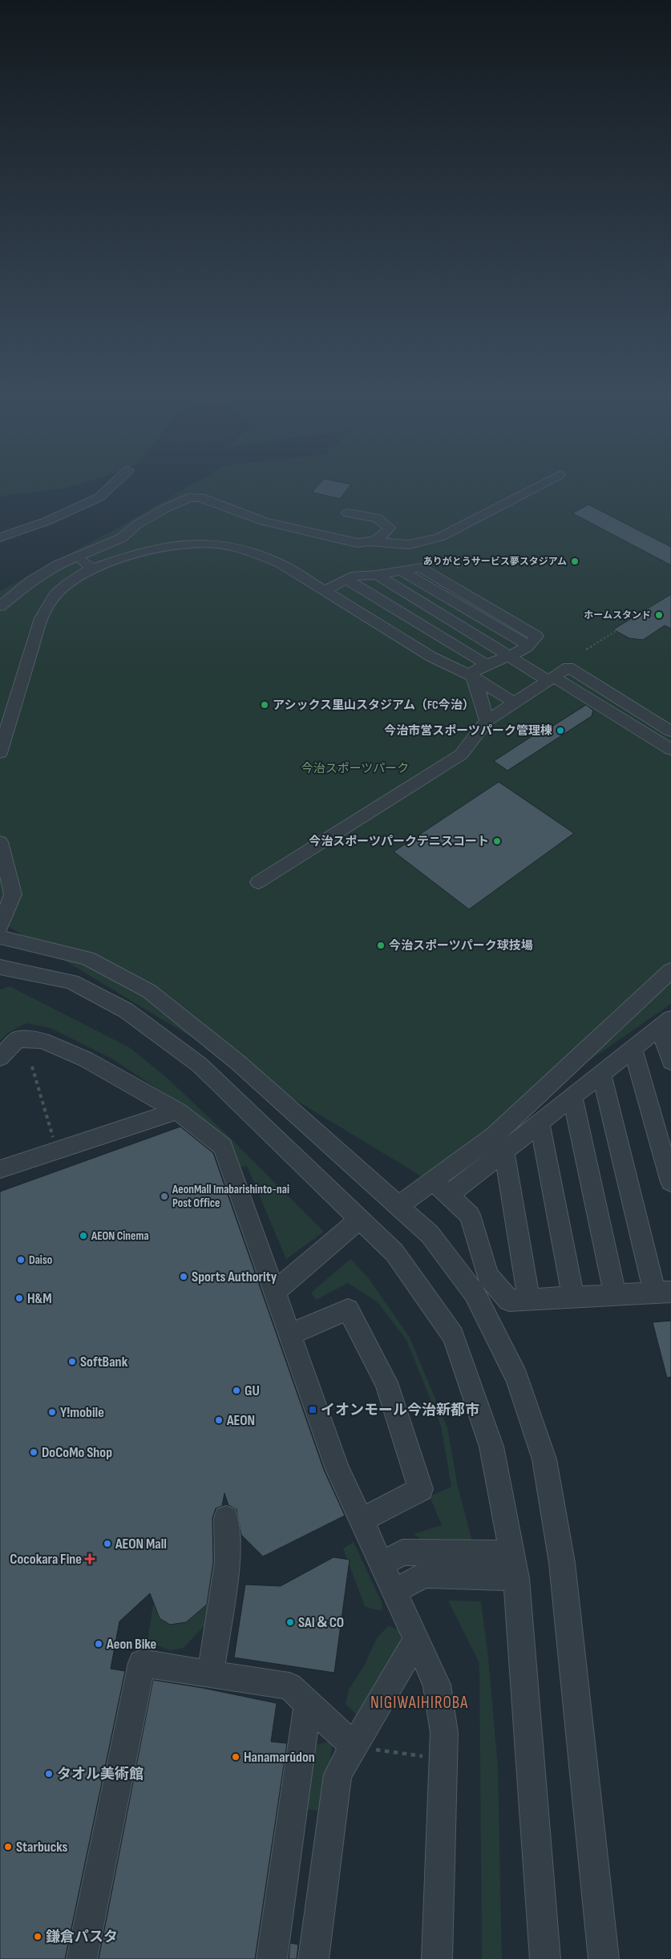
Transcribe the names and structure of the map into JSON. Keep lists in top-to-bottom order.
{
  "districts": ["NIGIWAIHIROBA"],
  "parks": ["今治スポーツパーク"],
  "places": {
    "other": [
      "ありがとうサービス夢スタジアム",
      "ホームスタンド",
      "アシックス里山スタジアム（FC今治）",
      "今治市営スポーツパーク管理棟",
      "今治スポーツパークテニスコート",
      "今治スポーツパーク球技場",
      "AeonMall Imabarishinto-nai Post Office",
      "AEON Cinema",
      "Daiso",
      "Sports Authority",
      "H&M",
      "SoftBank",
      "GU",
      "Y!mobile",
      "AEON",
      "DoCoMo Shop",
      "AEON Mall",
      "SAI＆CO",
      "Aeon Bike",
      "Hanamarūdon",
      "タオル美術館",
      "Starbucks",
      "鎌倉パスタ"
    ],
    "transit": ["イオンモール今治新都市"],
    "health": ["Cocokara Fine"]
  }
}
